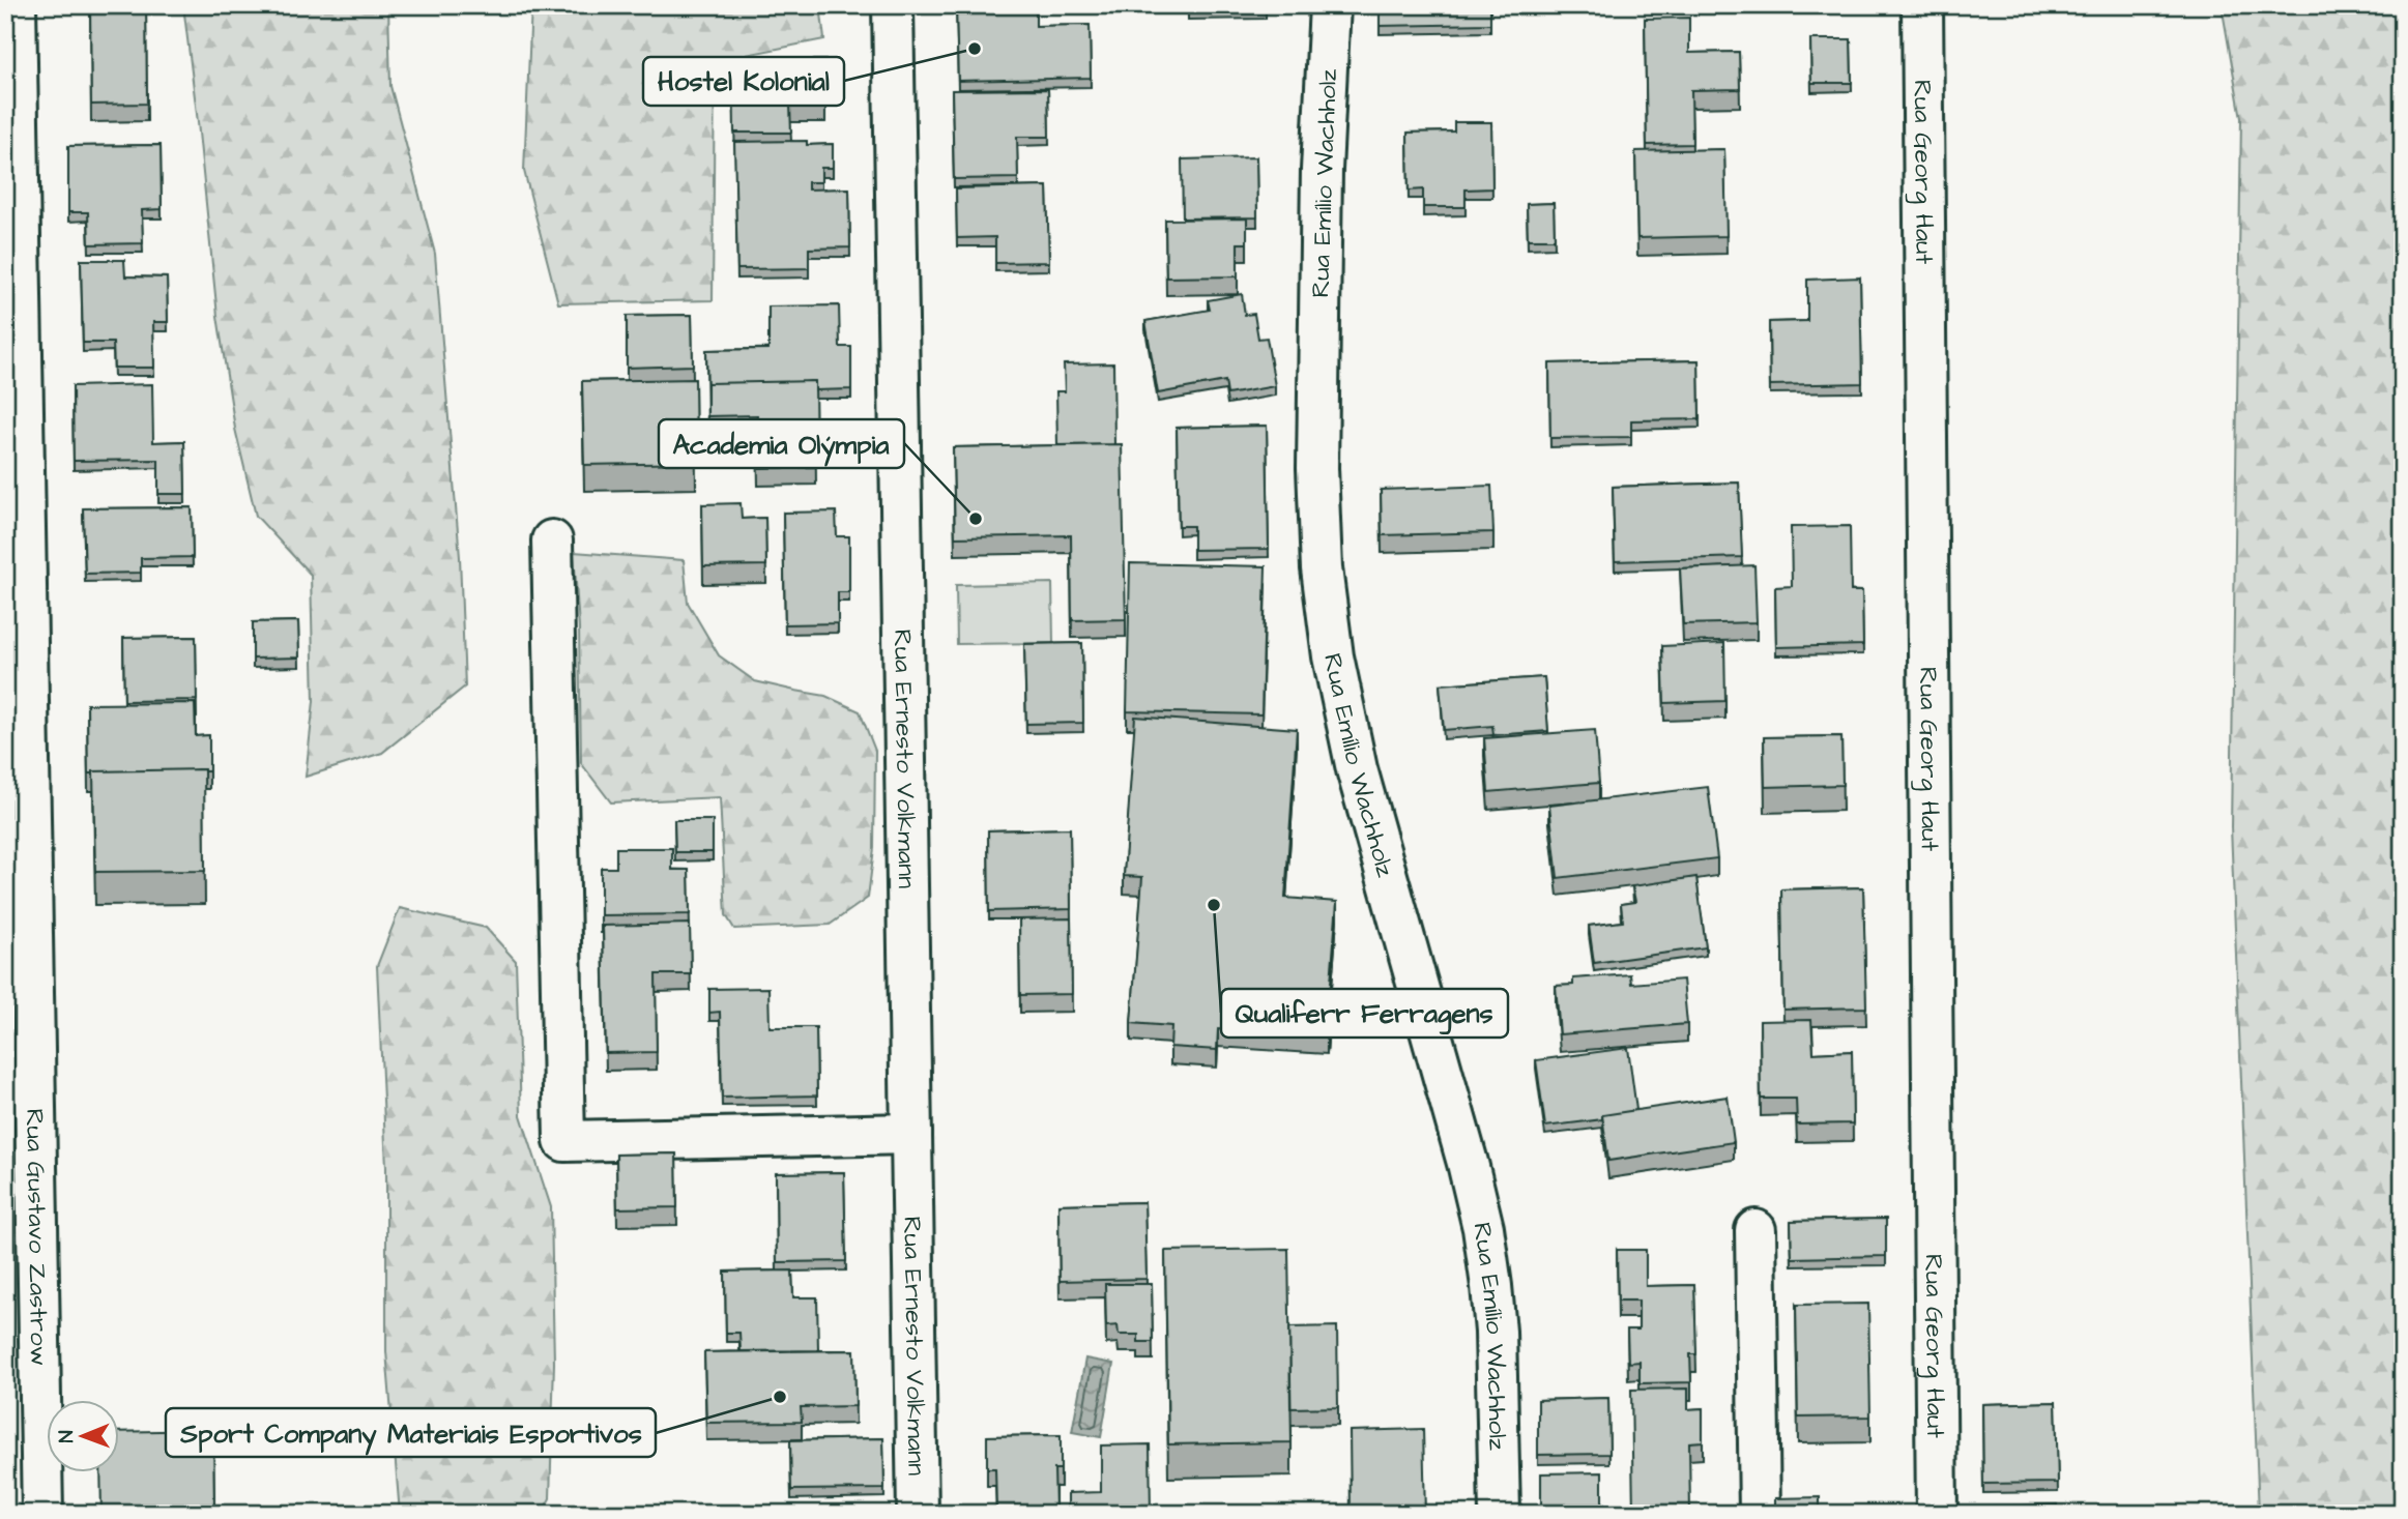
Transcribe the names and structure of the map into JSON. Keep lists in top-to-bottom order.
{
  "streets": {
    "street": [
      "Rua Georg Haut",
      "Rua Emílio Wachholz",
      "Rua Ernesto Volkmann",
      "Rua Gustavo Zastrow"
    ]
  },
  "places": [
    "Hostel Kolonial",
    "Academia Olýmpia",
    "Qualiferr Ferragens",
    "Sport Company Materiais Esportivos"
  ],
  "north": "left"
}
